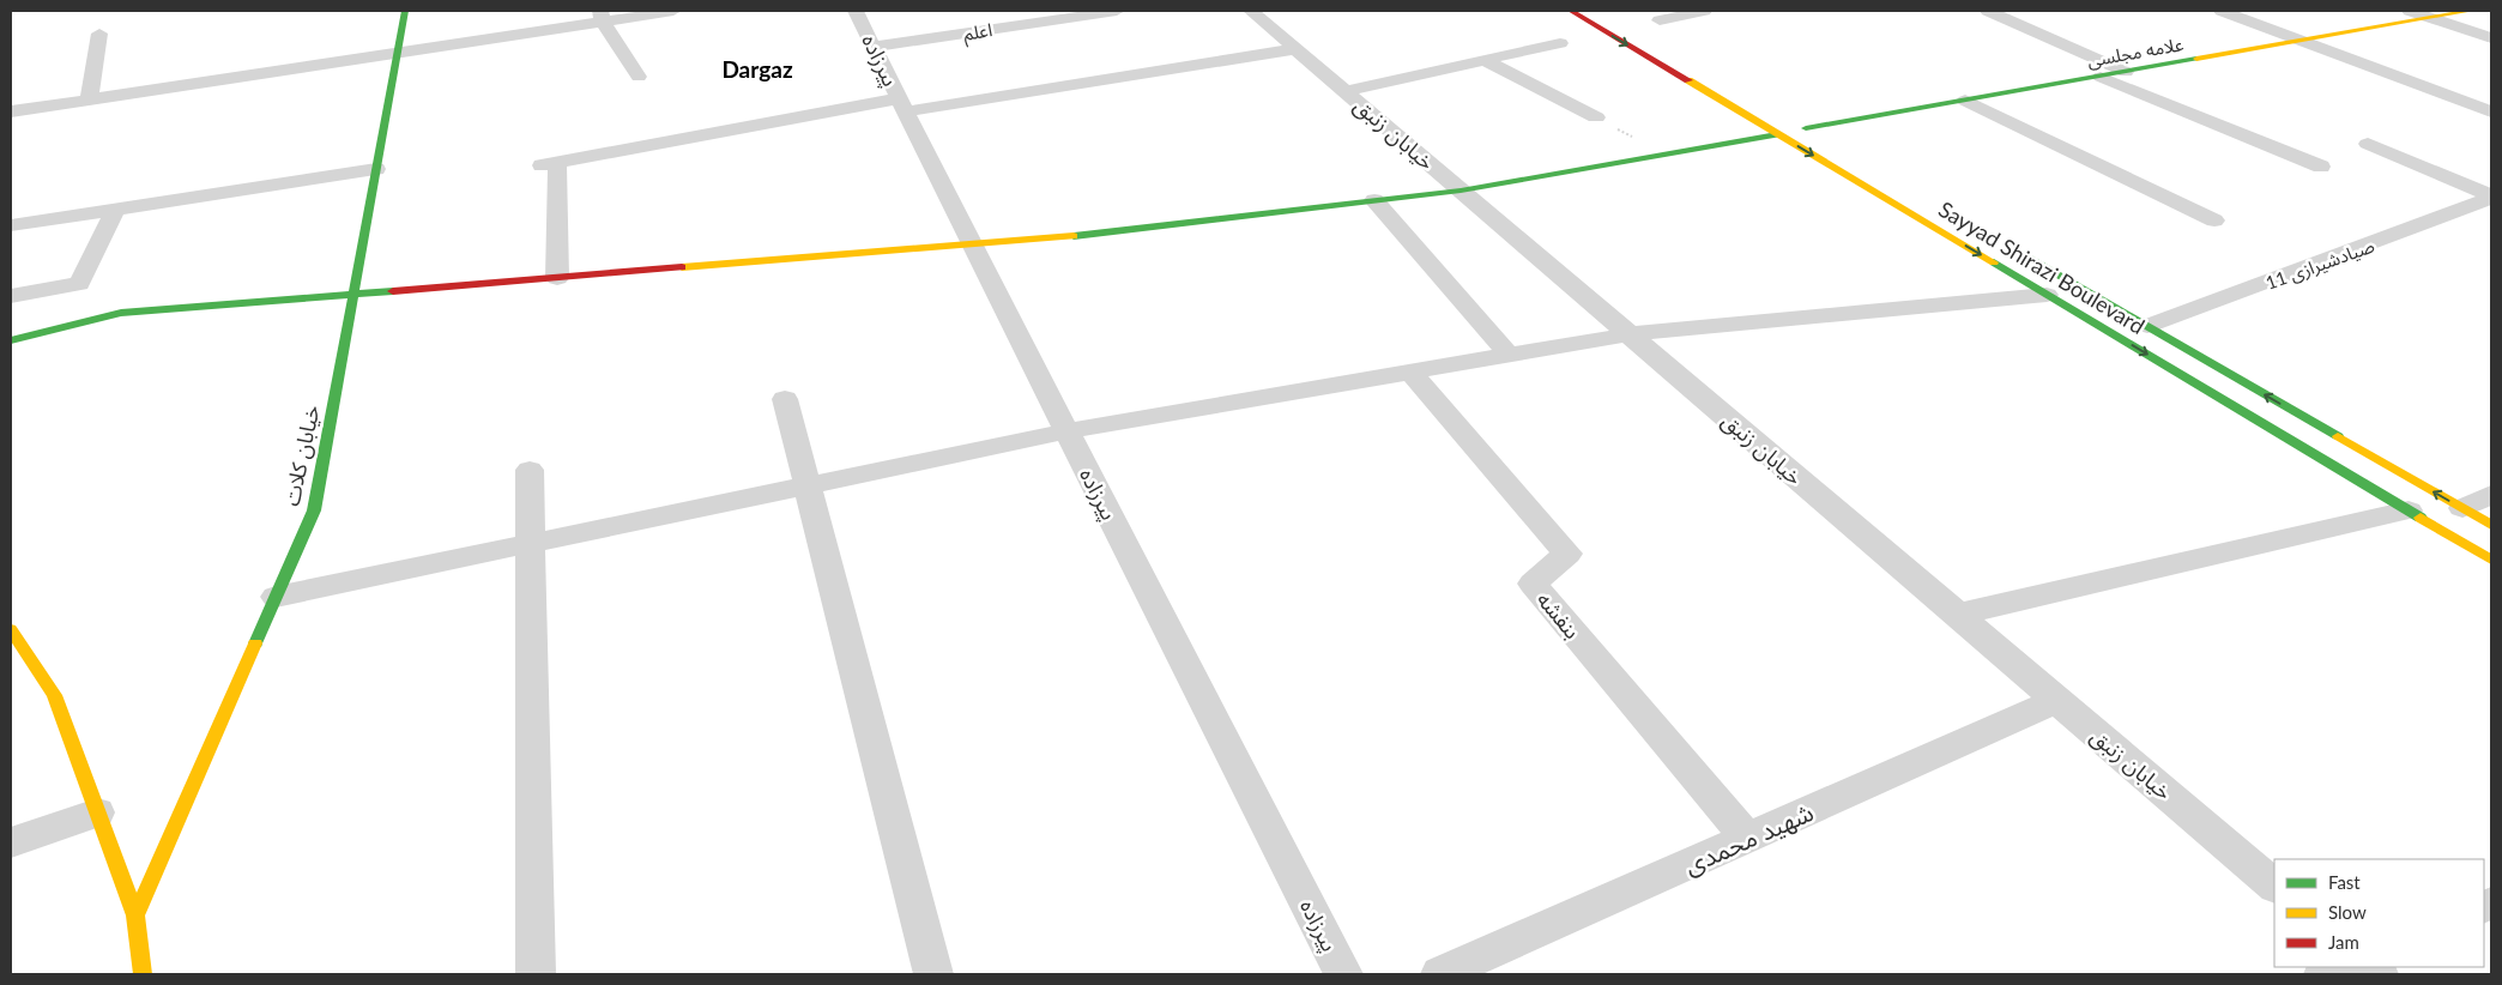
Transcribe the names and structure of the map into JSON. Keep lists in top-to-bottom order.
{
  "streets": {
    "street": [
      "اعلم",
      "علامه مجلسی",
      "پیرزاده",
      "خیابان زنبق",
      "صیادشیرازی 11",
      "Sayyad Shirazi Boulevard",
      "خیابان کلات",
      "بنفشه",
      "شهید محمدی"
    ]
  },
  "crossings": [
    ["اعلم", "پیرزاده"],
    ["علامه مجلسی", "پیرزاده"],
    ["علامه مجلسی", "خیابان زنبق"],
    ["علامه مجلسی", "Sayyad Shirazi Boulevard"],
    ["علامه مجلسی", "خیابان کلات"],
    ["خیابان زنبق", "شهید محمدی"],
    ["صیادشیرازی 11", "Sayyad Shirazi Boulevard"],
    ["بنفشه", "شهید محمدی"]
  ],
  "districts": ["Dargaz"],
  "legend": ["Fast", "Slow", "Jam"]
}
